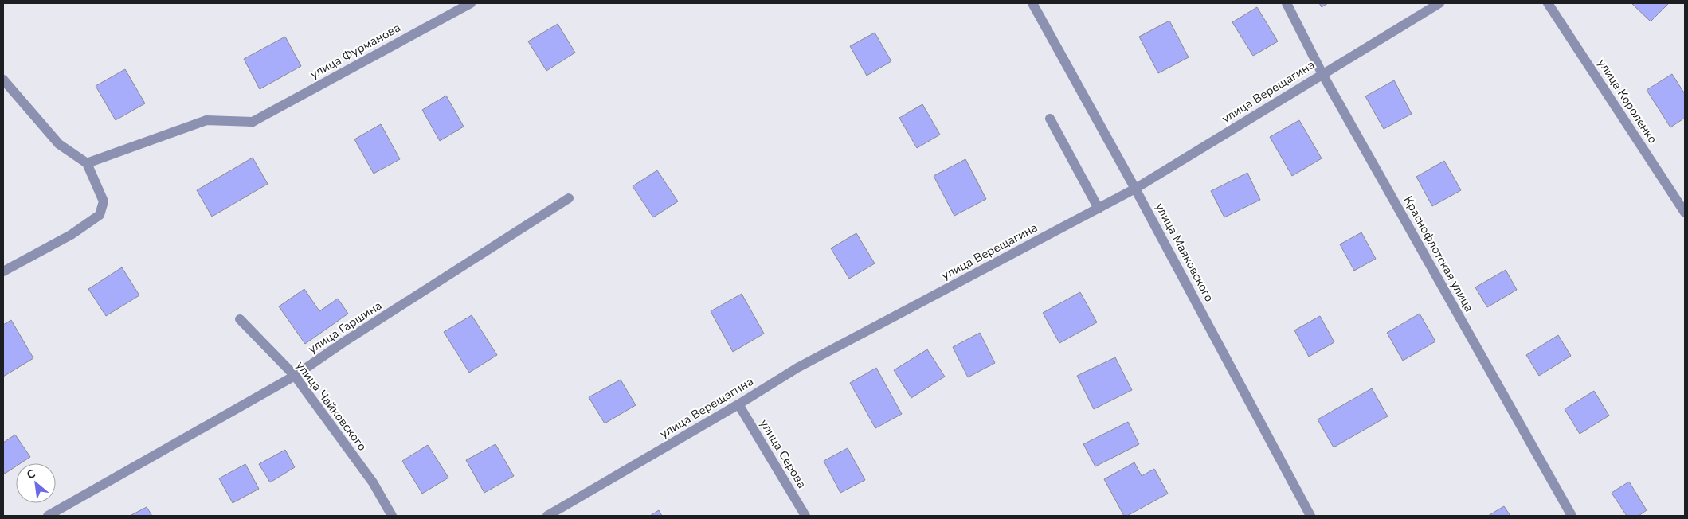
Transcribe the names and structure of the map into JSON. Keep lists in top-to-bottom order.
{
  "streets": {
    "street": [
      "улица Фурманова",
      "улица Верещагина",
      "улица Короленко",
      "улица Маяковского",
      "Краснофлотская улица",
      "улица Гаршина",
      "улица Чайковского",
      "улица Серова"
    ]
  },
  "crossings": [
    ["улица Верещагина", "улица Маяковского"],
    ["улица Верещагина", "Краснофлотская улица"],
    ["улица Верещагина", "улица Серова"],
    ["улица Гаршина", "улица Чайковского"]
  ],
  "north": "top left"
}
